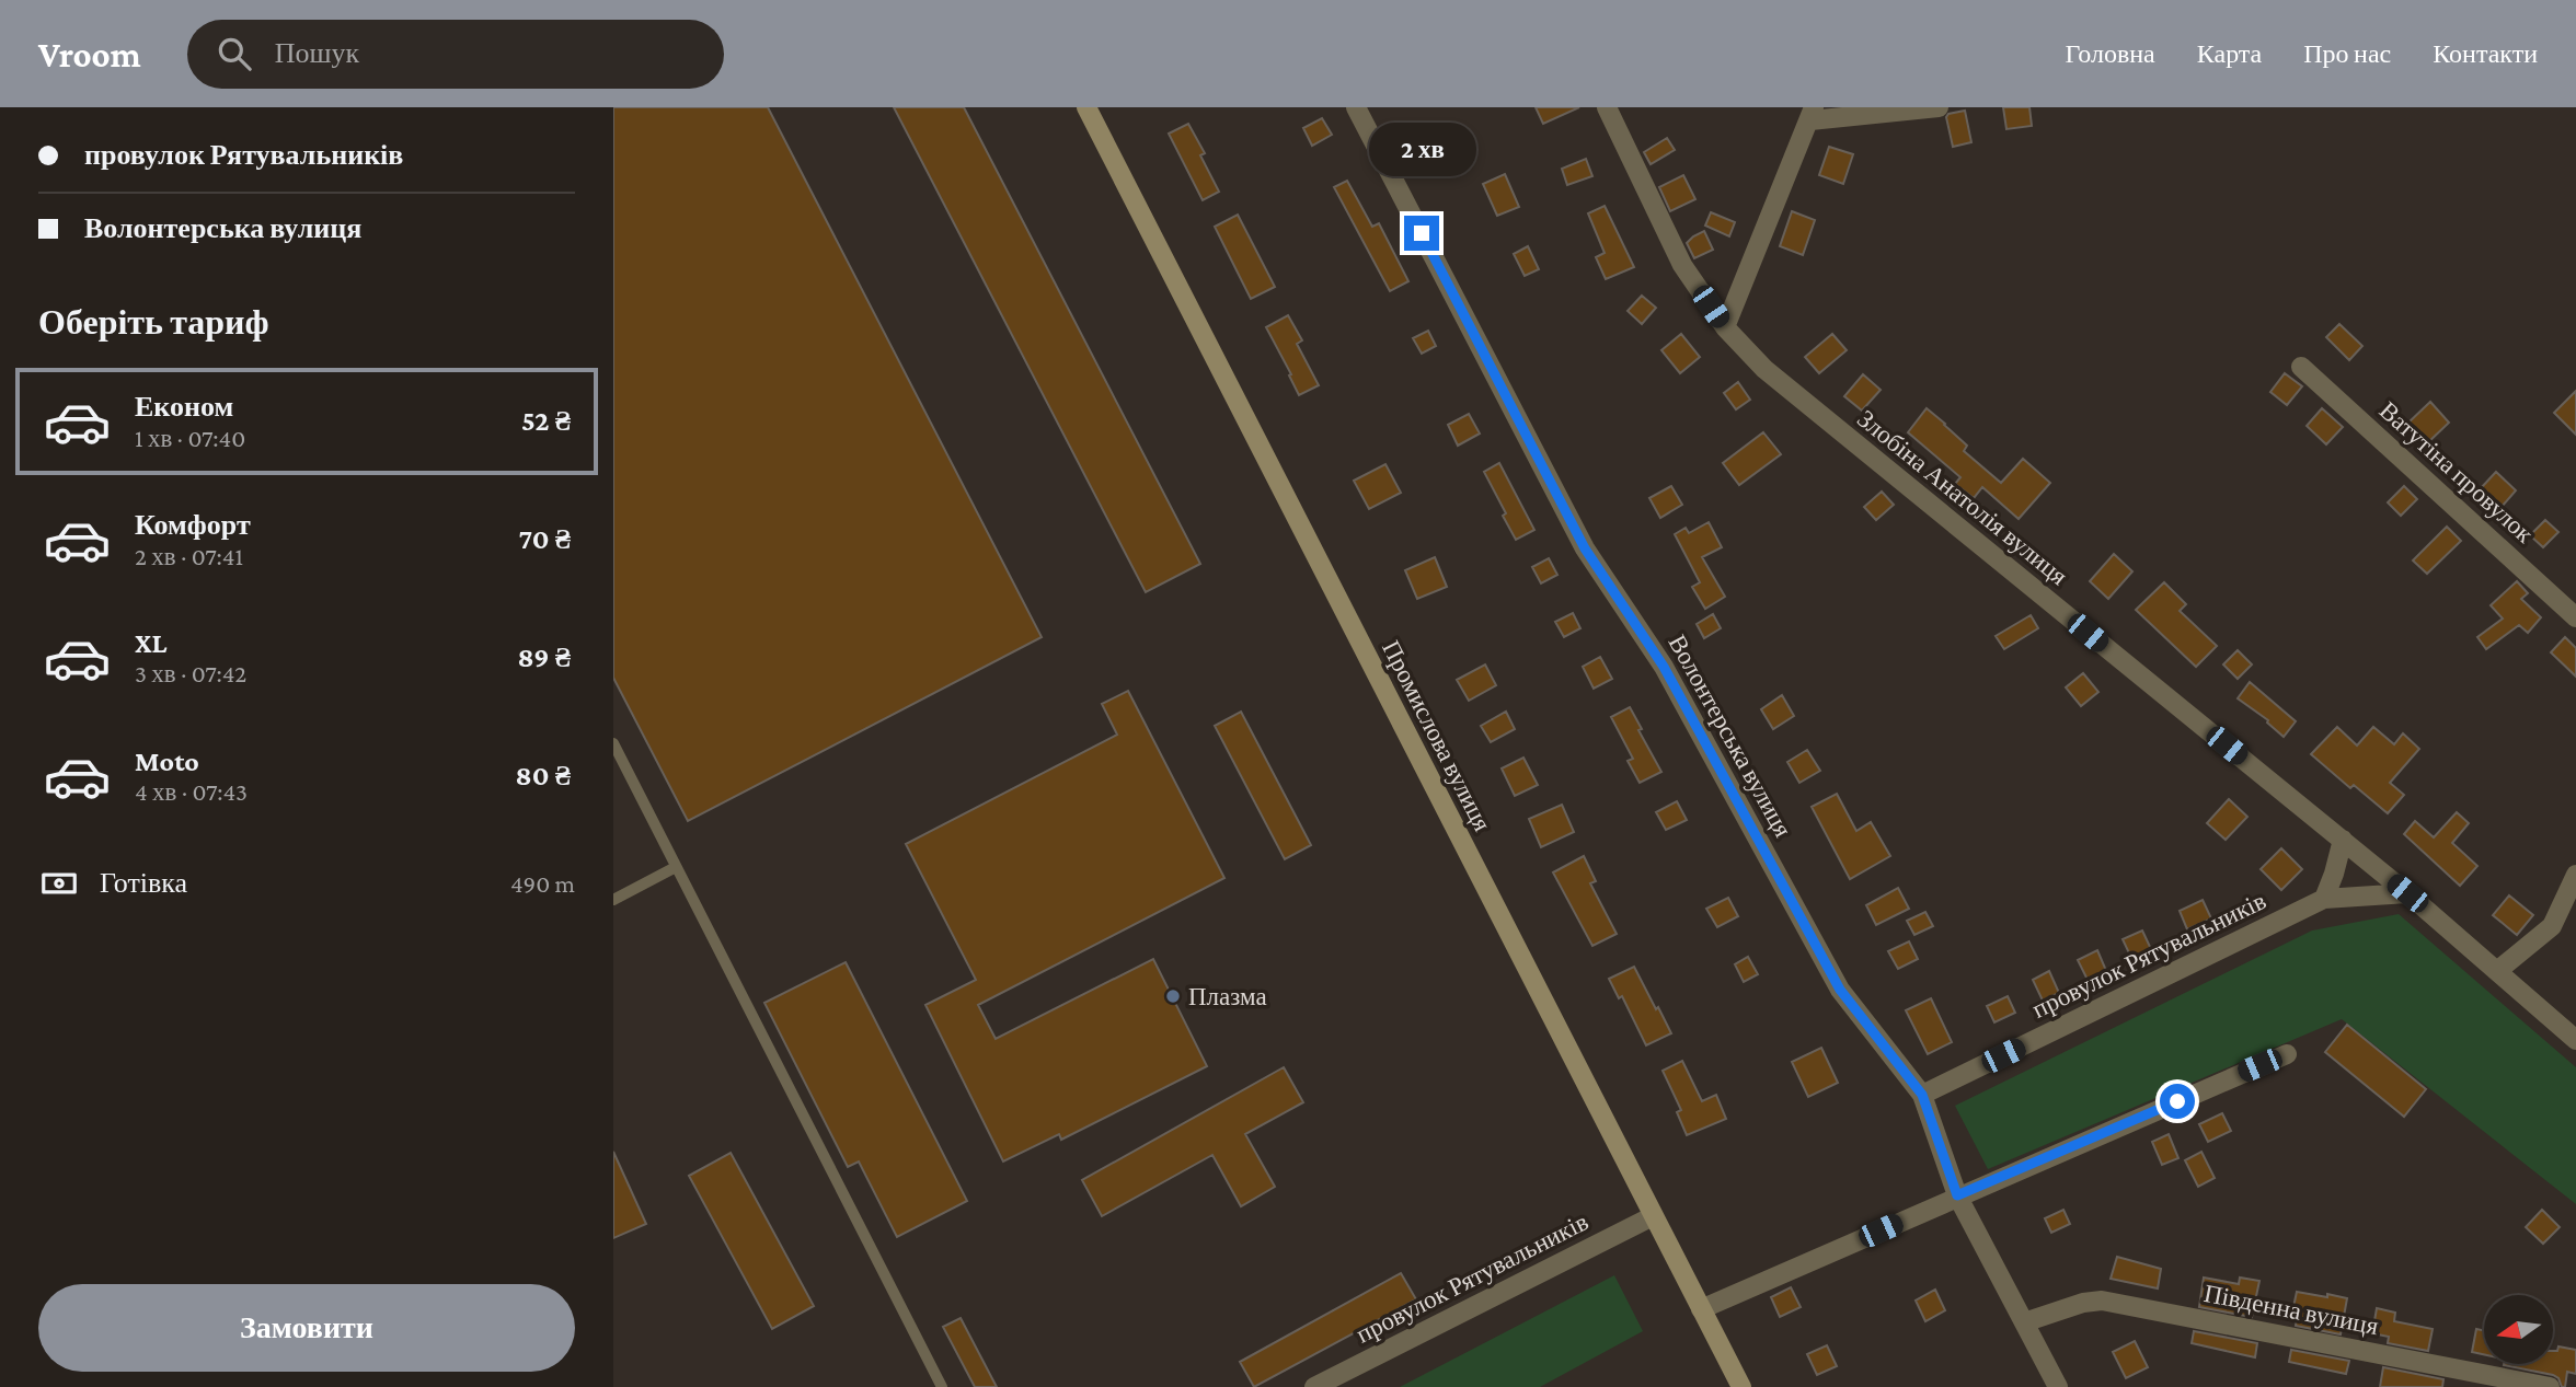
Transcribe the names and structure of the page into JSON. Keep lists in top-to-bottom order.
{
  "streets": {
    "street": [
      "Ватутіна провулок",
      "Злобіна Анатолія вулиця",
      "Промислова вулиця",
      "Волонтерська вулиця",
      "провулок Рятувальників",
      "Південна вулиця"
    ]
  },
  "crossings": [
    ["Злобіна Анатолія вулиця", "провулок Рятувальників"],
    ["Промислова вулиця", "провулок Рятувальників"],
    ["Волонтерська вулиця", "провулок Рятувальників"],
    ["Волонтерська вулиця", "Південна вулиця"]
  ],
  "places": ["Плазма"],
  "north": "left",
  "page": {
    "header": "Vroom",
    "search": "Пошук",
    "nav": [
      "Головна",
      "Карта",
      "Про нас",
      "Контакти"
    ],
    "banner": ["провулок Рятувальників", "Волонтерська вулиця"],
    "bubble": "2 хв",
    "heading": "Оберіть тариф",
    "list": [
      {
        "name": "Економ",
        "note": "1 хв · 07:40",
        "value": "52 ₴"
      },
      {
        "name": "Комфорт",
        "note": "2 хв · 07:41",
        "value": "70 ₴"
      },
      {
        "name": "XL",
        "note": "3 хв · 07:42",
        "value": "89 ₴"
      },
      {
        "name": "Moto",
        "note": "4 хв · 07:43",
        "value": "80 ₴"
      }
    ],
    "pay": ["Готівка", "490 m"],
    "buttons": "Замовити"
  }
}
